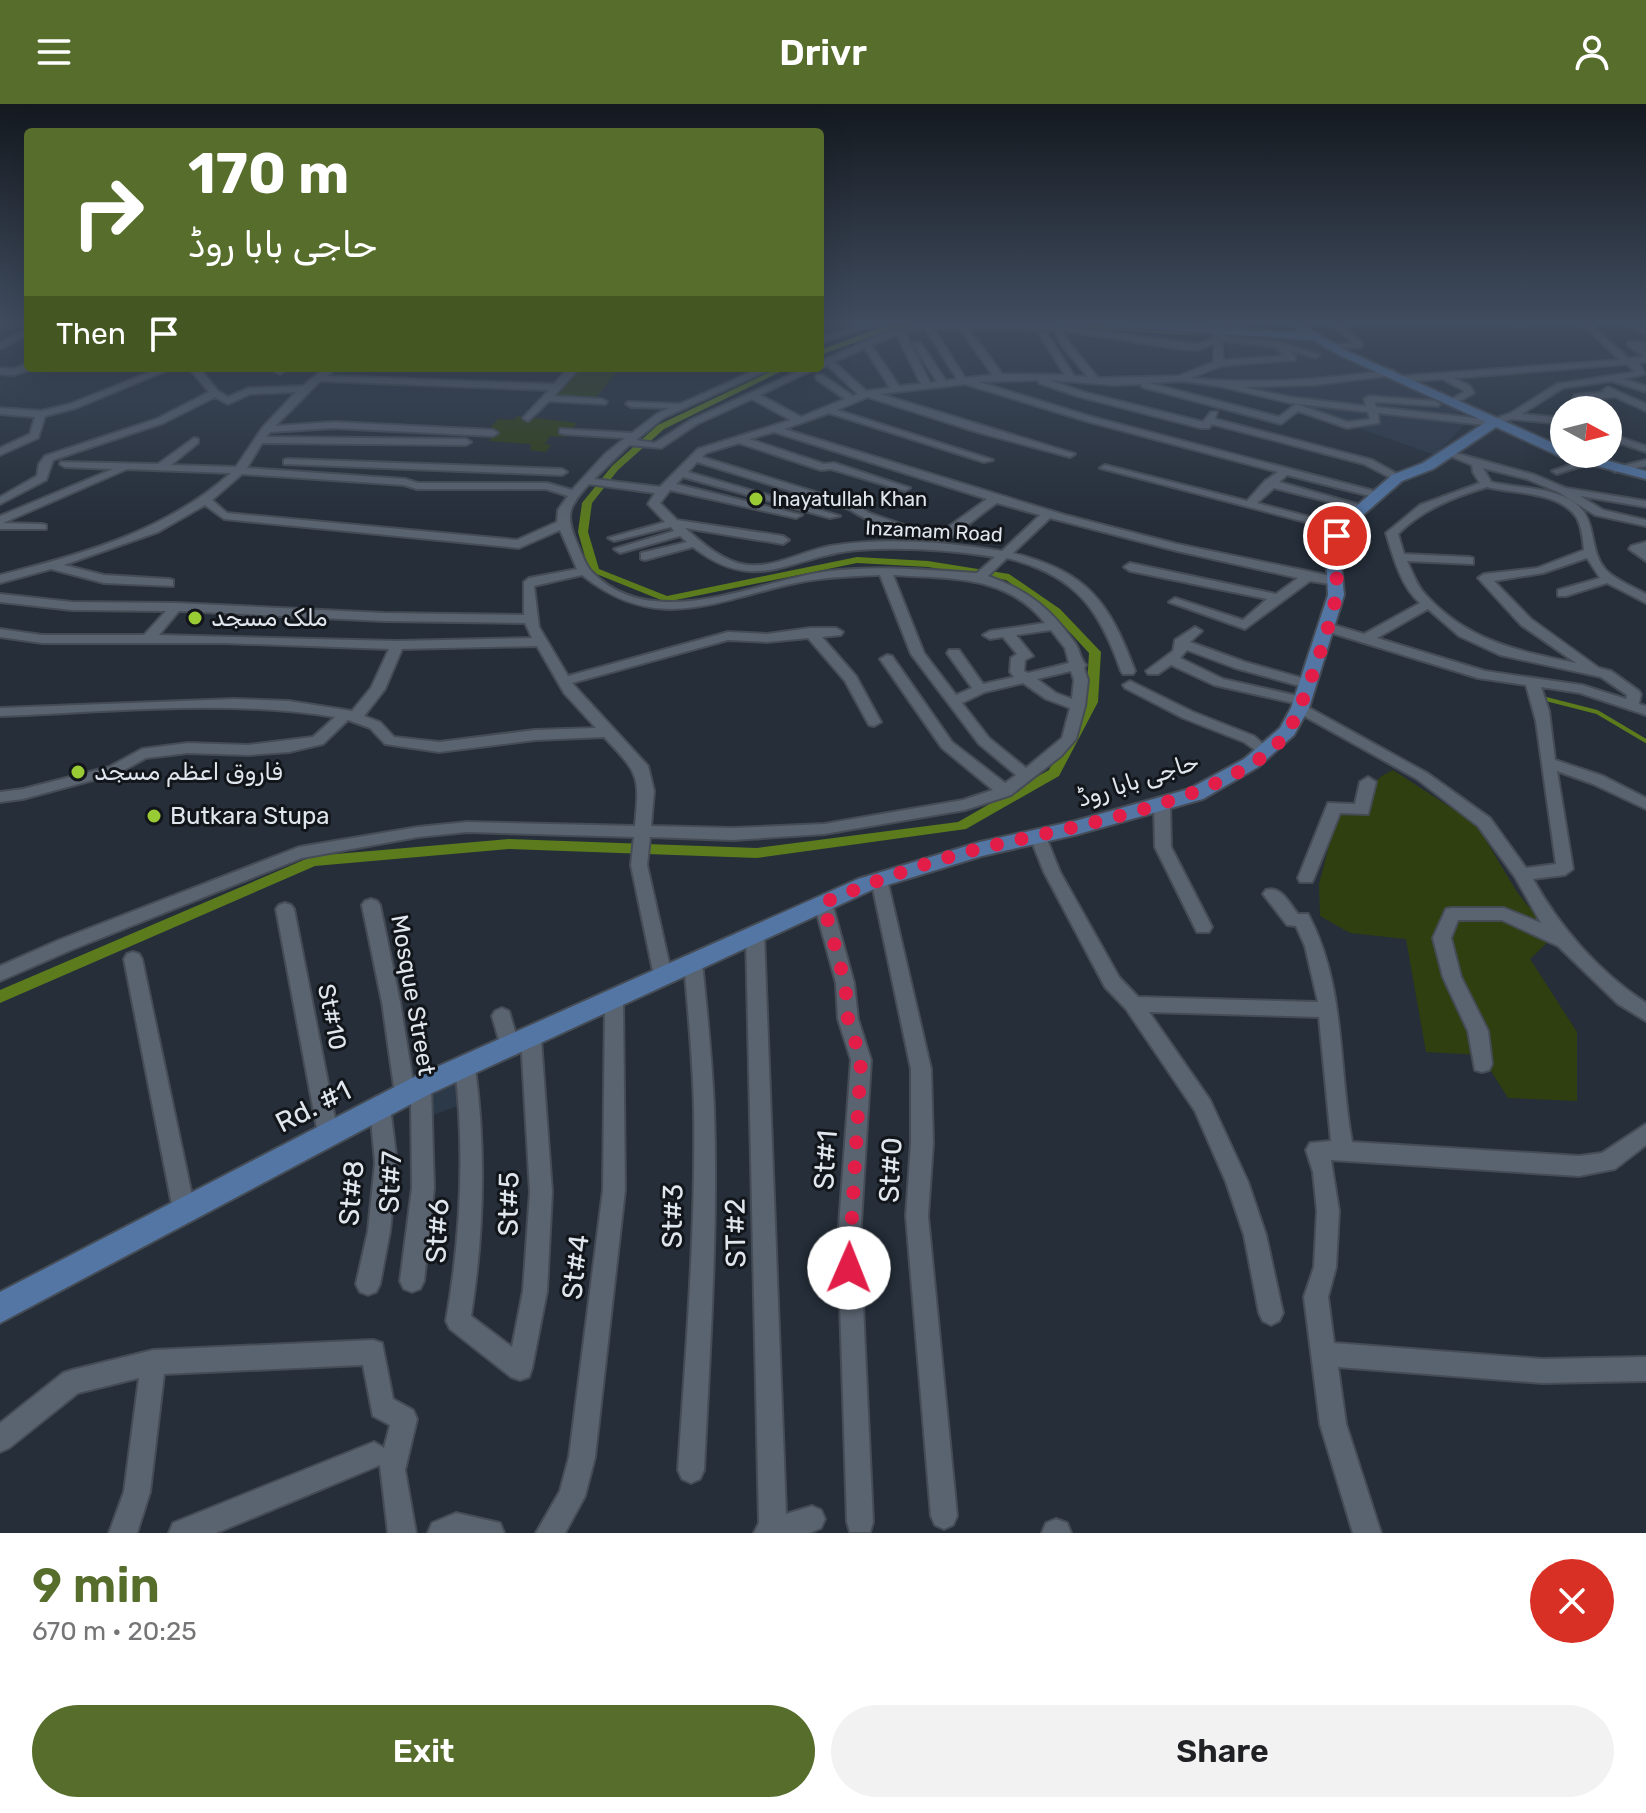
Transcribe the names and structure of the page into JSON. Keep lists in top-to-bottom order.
{
  "streets": {
    "main road": ["حاجی بابا روڈ", "Rd. #1"],
    "street": [
      "Inzamam Road",
      "Mosque Street",
      "St#10",
      "St#1",
      "St#0",
      "St#7",
      "St#8",
      "St#5",
      "St#3",
      "St#6",
      "ST#2",
      "St#4"
    ]
  },
  "crossings": [
    ["Inzamam Road", "حاجی بابا روڈ"],
    ["حاجی بابا روڈ", "Rd. #1"],
    ["حاجی بابا روڈ", "St#1"],
    ["حاجی بابا روڈ", "St#0"],
    ["حاجی بابا روڈ", "St#3"],
    ["حاجی بابا روڈ", "ST#2"],
    ["Mosque Street", "Rd. #1"],
    ["Mosque Street", "St#7"],
    ["St#10", "Rd. #1"],
    ["Rd. #1", "St#7"],
    ["Rd. #1", "St#8"],
    ["Rd. #1", "St#5"],
    ["Rd. #1", "St#6"],
    ["Rd. #1", "St#4"],
    ["St#5", "St#6"]
  ],
  "places": [
    "Inayatullah Khan",
    "ملک مسجد",
    "فاروق اعظم مسجد",
    "Butkara Stupa"
  ],
  "north": "right",
  "page": {
    "header": "Drivr",
    "turn": ["170 m", "حاجی بابا روڈ"],
    "then": "Then",
    "heading": ["9 min", "670 m · 20:25"],
    "buttons": ["Exit", "Share"]
  }
}
